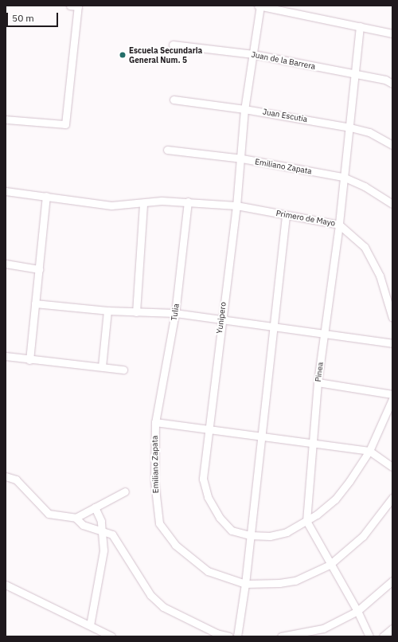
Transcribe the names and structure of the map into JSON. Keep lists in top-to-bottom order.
{
  "streets": {
    "street": [
      "Juan de la Barrera",
      "Juan Escutia",
      "Emiliano Zapata",
      "Primero de Mayo",
      "Tulia",
      "Yunipero",
      "Pinea"
    ]
  },
  "crossings": [
    ["Juan de la Barrera", "Yunipero"],
    ["Juan de la Barrera", "Pinea"],
    ["Juan Escutia", "Yunipero"],
    ["Juan Escutia", "Pinea"],
    ["Emiliano Zapata", "Tulia"],
    ["Emiliano Zapata", "Yunipero"],
    ["Emiliano Zapata", "Pinea"],
    ["Primero de Mayo", "Tulia"],
    ["Primero de Mayo", "Yunipero"],
    ["Primero de Mayo", "Pinea"],
    ["Yunipero", "Pinea"]
  ],
  "places": ["Escuela Secundaria General Num. 5"],
  "scale_bar": "50 m"
}
